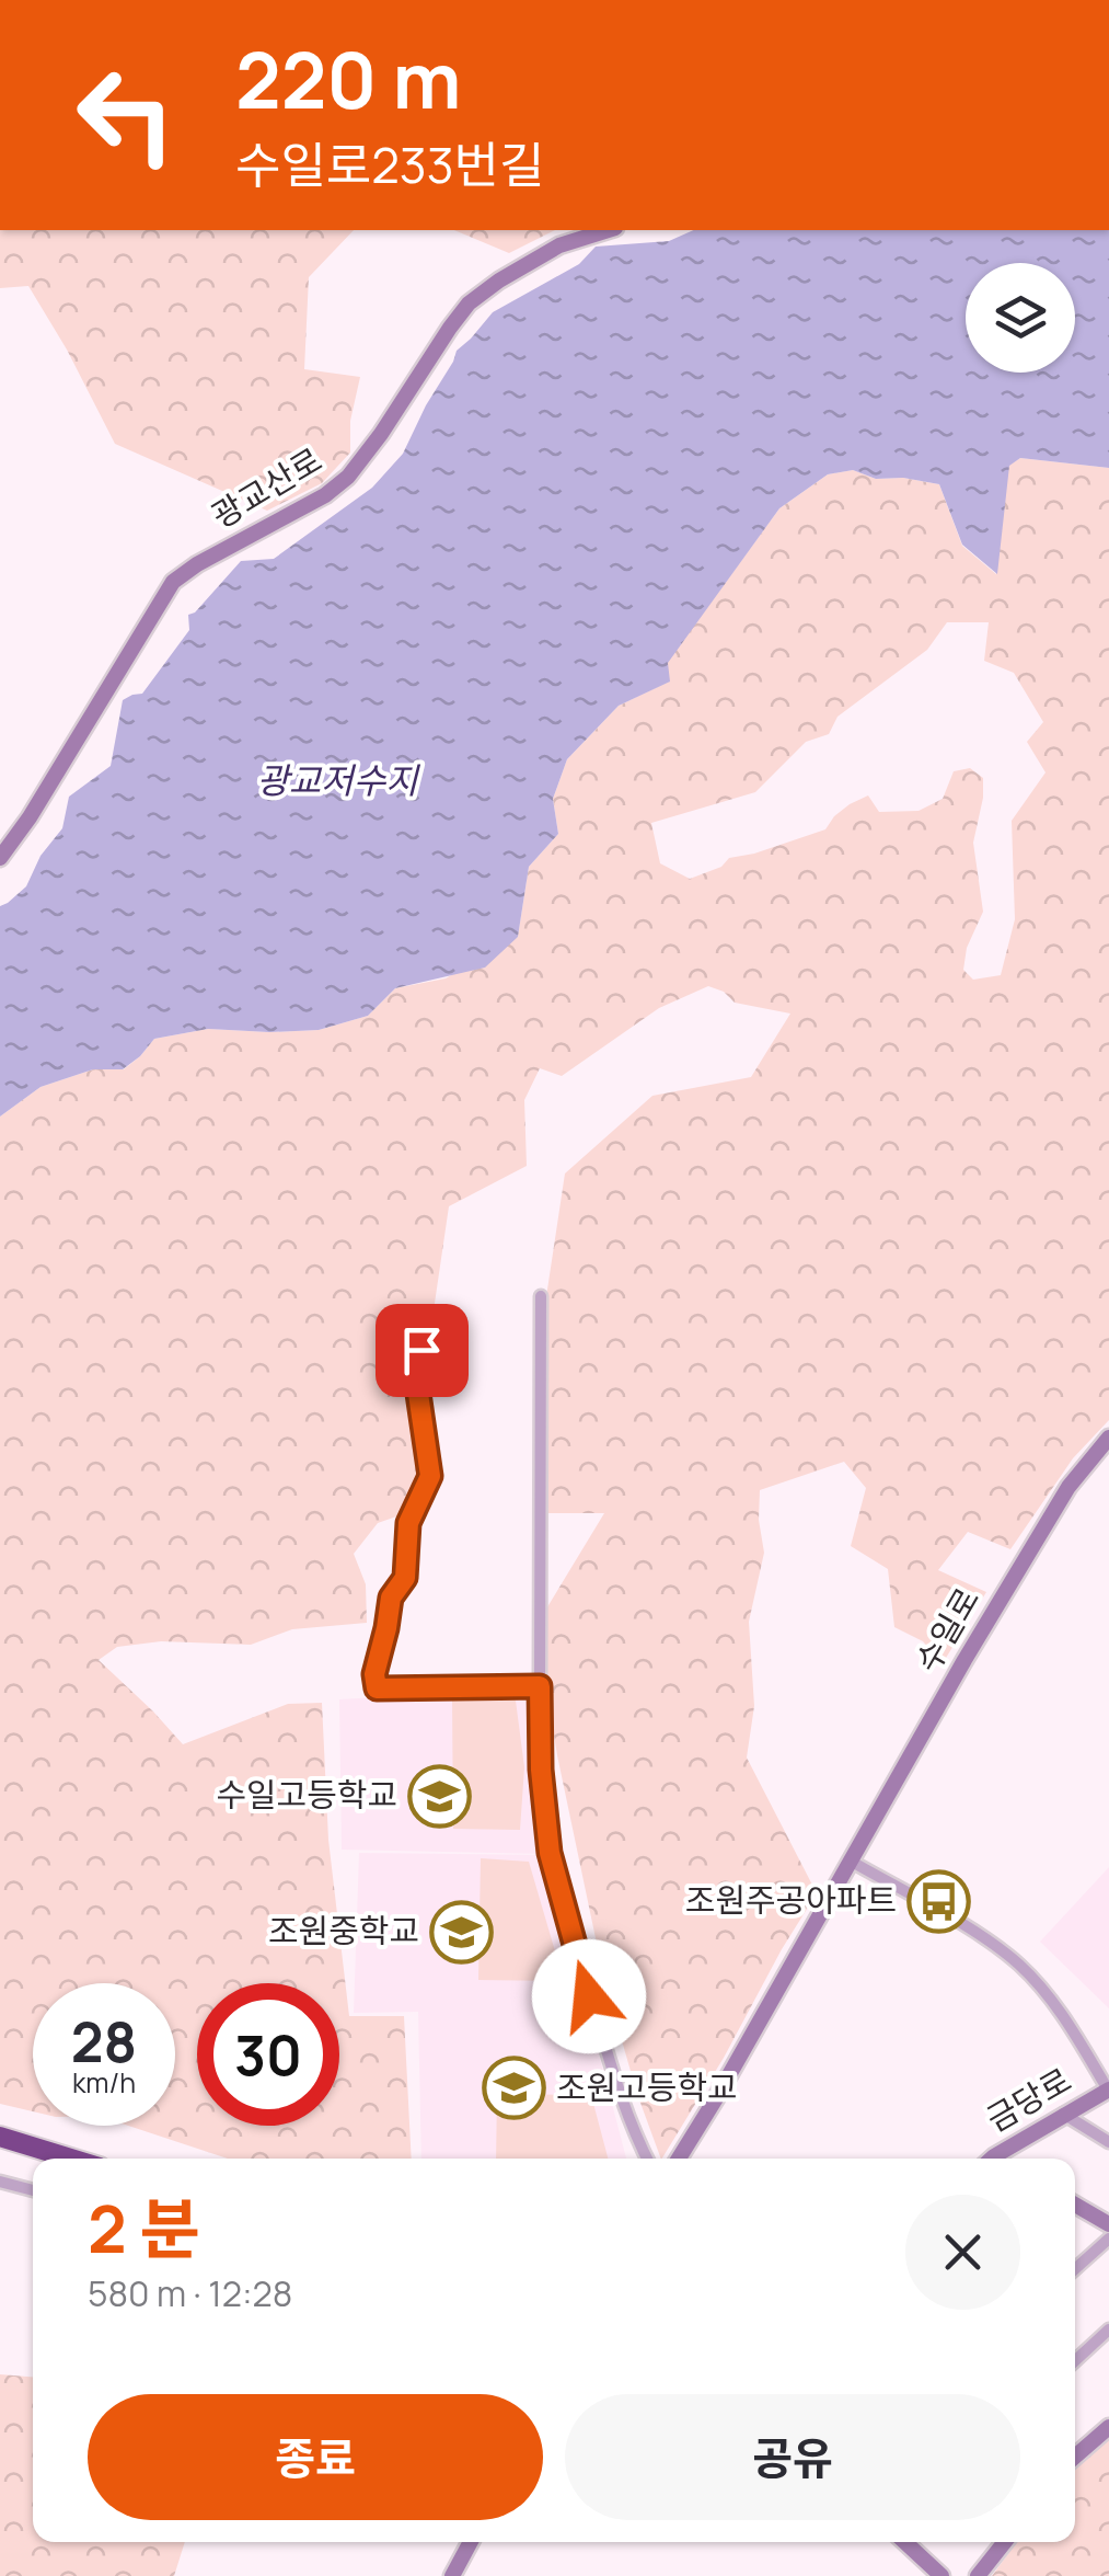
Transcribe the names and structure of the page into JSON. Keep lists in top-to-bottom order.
{
  "streets": {
    "street": ["광교산로", "수일로", "금당로"]
  },
  "water": ["광교저수지"],
  "places": {
    "school or university": ["수일고등학교", "조원중학교", "조원고등학교"],
    "bus stop": ["조원주공아파트"]
  },
  "page": {
    "turn": ["220 m", "수일로233번길"],
    "speed": "28 km/h",
    "limit": "30",
    "heading": ["2 분", "580 m · 12:28"],
    "buttons": ["종료", "공유"]
  }
}
